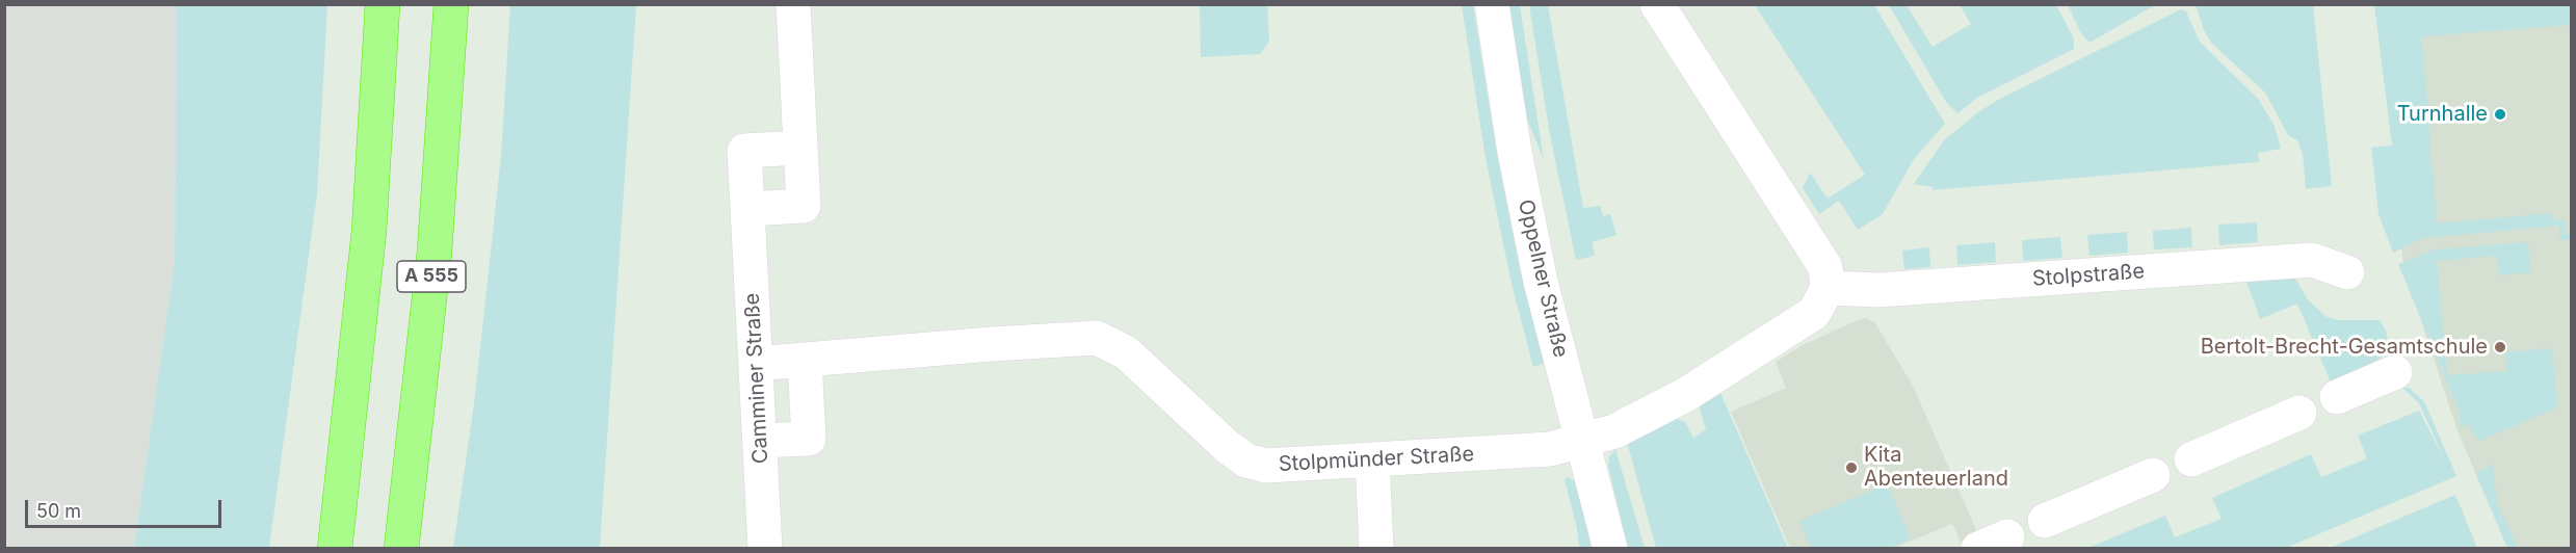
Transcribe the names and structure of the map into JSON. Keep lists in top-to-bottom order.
{
  "streets": {
    "highway": ["A 555"],
    "street": [
      "Stolpstraße",
      "Oppelner Straße",
      "Camminer Straße",
      "Stolpmünder Straße"
    ]
  },
  "crossings": [
    ["Oppelner Straße", "Stolpmünder Straße"],
    ["Camminer Straße", "Stolpmünder Straße"]
  ],
  "places": ["Turnhalle", "Bertolt-Brecht-Gesamtschule", "Kita Abenteuerland"],
  "scale_bar": "50 m"
}
